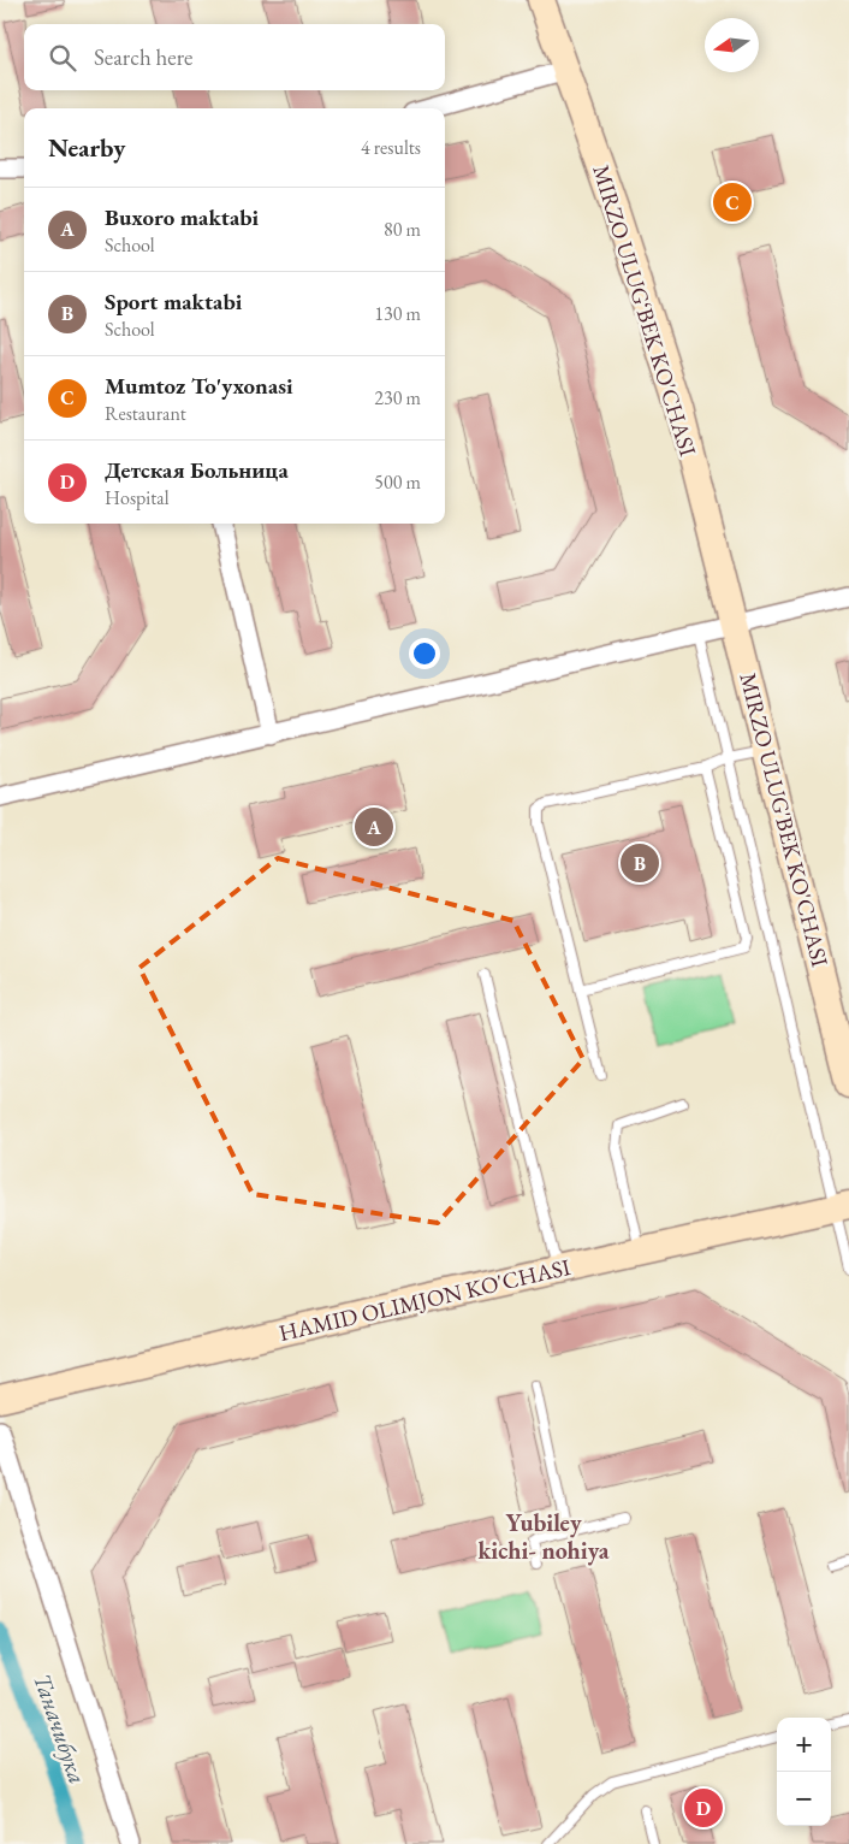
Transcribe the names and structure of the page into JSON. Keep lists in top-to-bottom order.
{
  "streets": {
    "main road": ["MIRZO ULUG‘BEK KO'CHASI", "MIRZO ULUG'BEK KO'CHASI", "HAMID OLIMJON KO'CHASI"]
  },
  "crossings": [
    ["MIRZO ULUG‘BEK KO'CHASI", "MIRZO ULUG'BEK KO'CHASI"]
  ],
  "districts": ["Yubiley kichi- nohiya"],
  "water": ["Таначибука"],
  "north": "left",
  "page": {
    "search": "Search here",
    "heading": ["Nearby", "4 results"],
    "pins": [
      "C",
      "A",
      "B",
      "D"
    ],
    "list": [
      {
        "mark": "A",
        "name": "Buxoro maktabi",
        "note": "School",
        "value": "80 m"
      },
      {
        "mark": "B",
        "name": "Sport maktabi",
        "note": "School",
        "value": "130 m"
      },
      {
        "mark": "C",
        "name": "Mumtoz To'yxonasi",
        "note": "Restaurant",
        "value": "230 m"
      },
      {
        "mark": "D",
        "name": "Детская Больница",
        "note": "Hospital",
        "value": "500 m"
      }
    ],
    "map_buttons": ["+", "−"]
  }
}
